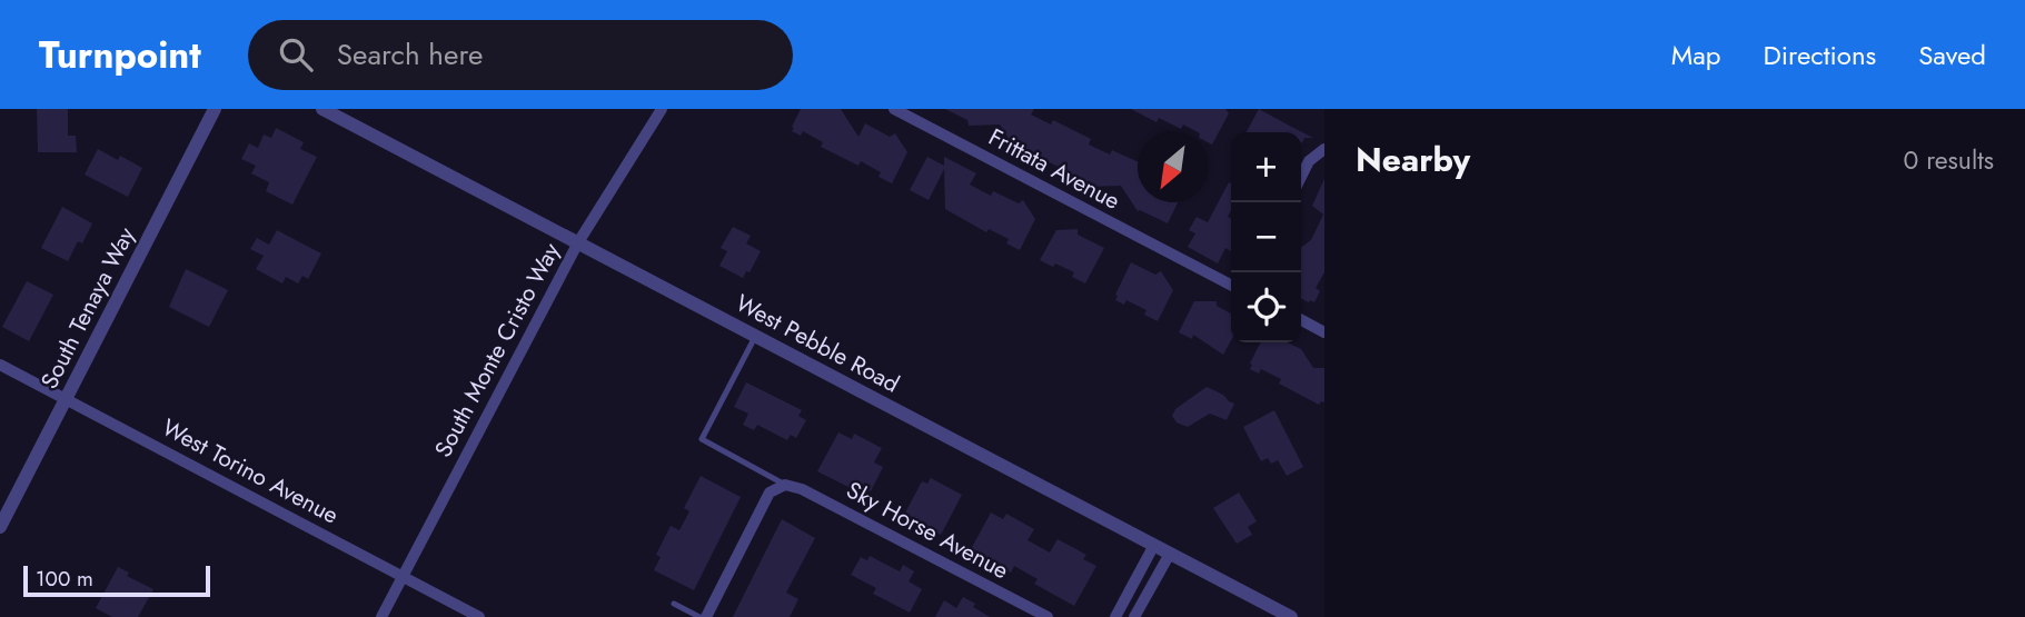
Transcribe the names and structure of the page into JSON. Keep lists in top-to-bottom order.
{
  "streets": {
    "street": [
      "Frittata Avenue",
      "South Tenaya Way",
      "West Pebble Road",
      "South Monte Cristo Way",
      "West Torino Avenue",
      "Sky Horse Avenue"
    ]
  },
  "crossings": [
    ["South Tenaya Way", "West Torino Avenue"],
    ["West Pebble Road", "South Monte Cristo Way"],
    ["South Monte Cristo Way", "West Torino Avenue"]
  ],
  "scale_bar": "100 m",
  "north": "bottom left",
  "page": {
    "header": "Turnpoint",
    "search": "Search here",
    "nav": ["Map", "Directions", "Saved"],
    "heading": ["Nearby", "0 results"],
    "map_buttons": ["+", "−"],
    "scale": "100 m"
  }
}
